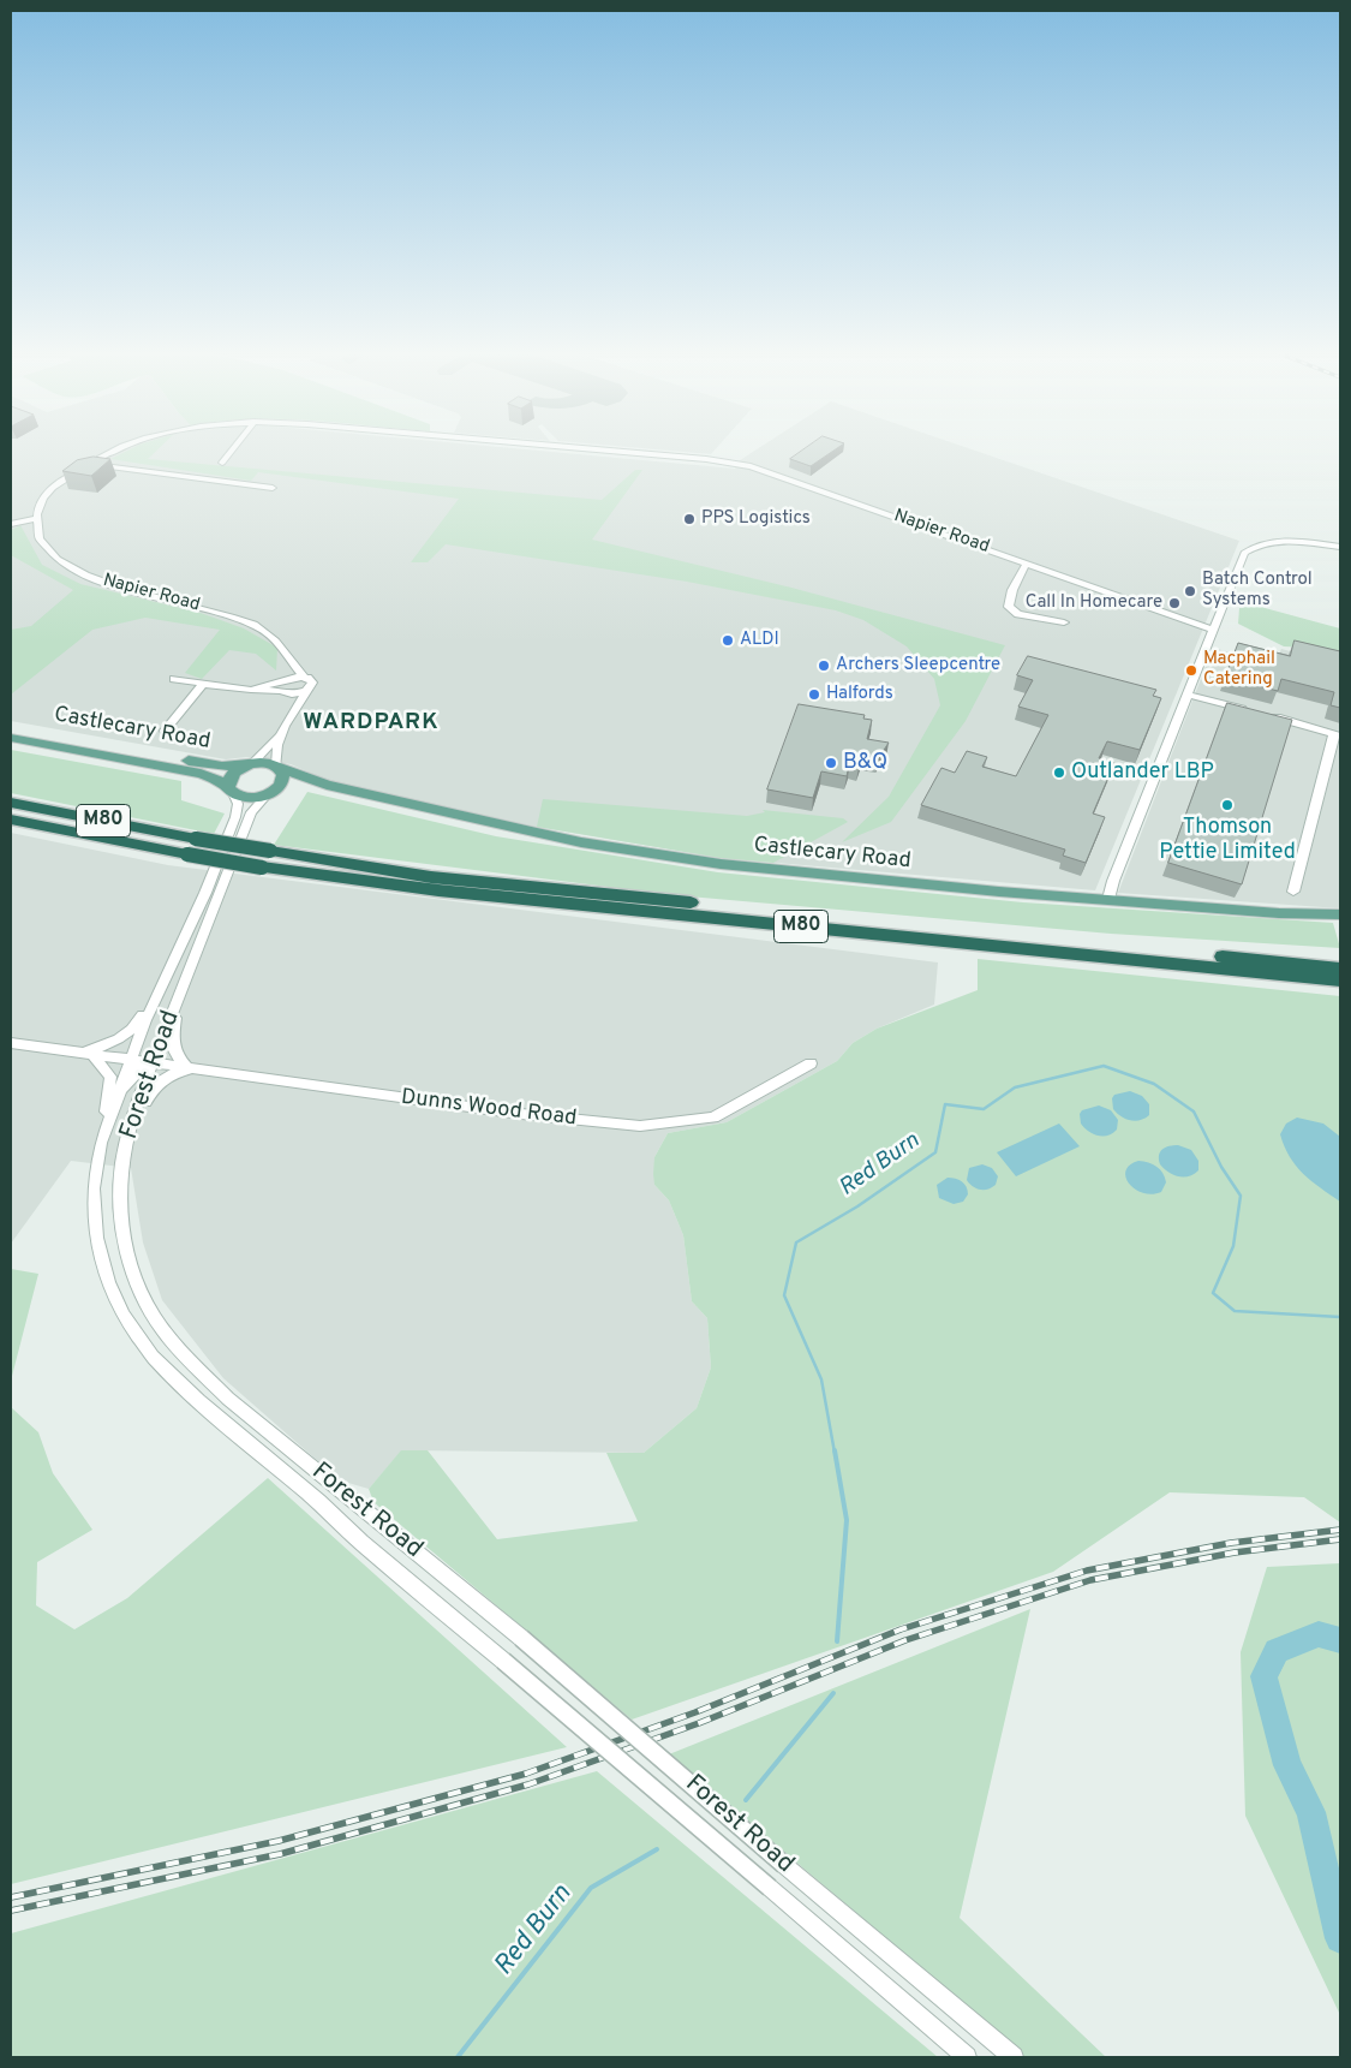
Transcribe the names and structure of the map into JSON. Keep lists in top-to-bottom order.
{
  "streets": {
    "highway": ["M80"],
    "main road": ["Castlecary Road"],
    "street": ["Napier Road", "Forest Road", "Dunns Wood Road"]
  },
  "crossings": [
    ["Castlecary Road", "Forest Road"],
    ["Forest Road", "Dunns Wood Road"]
  ],
  "districts": ["WARDPARK"],
  "water": ["Red Burn"],
  "places": [
    "PPS Logistics",
    "Batch Control Systems",
    "Call In Homecare",
    "ALDI",
    "Archers Sleepcentre",
    "Macphail Catering",
    "Halfords",
    "B&Q",
    "Outlander LBP",
    "Thomson Pettie Limited"
  ]
}
